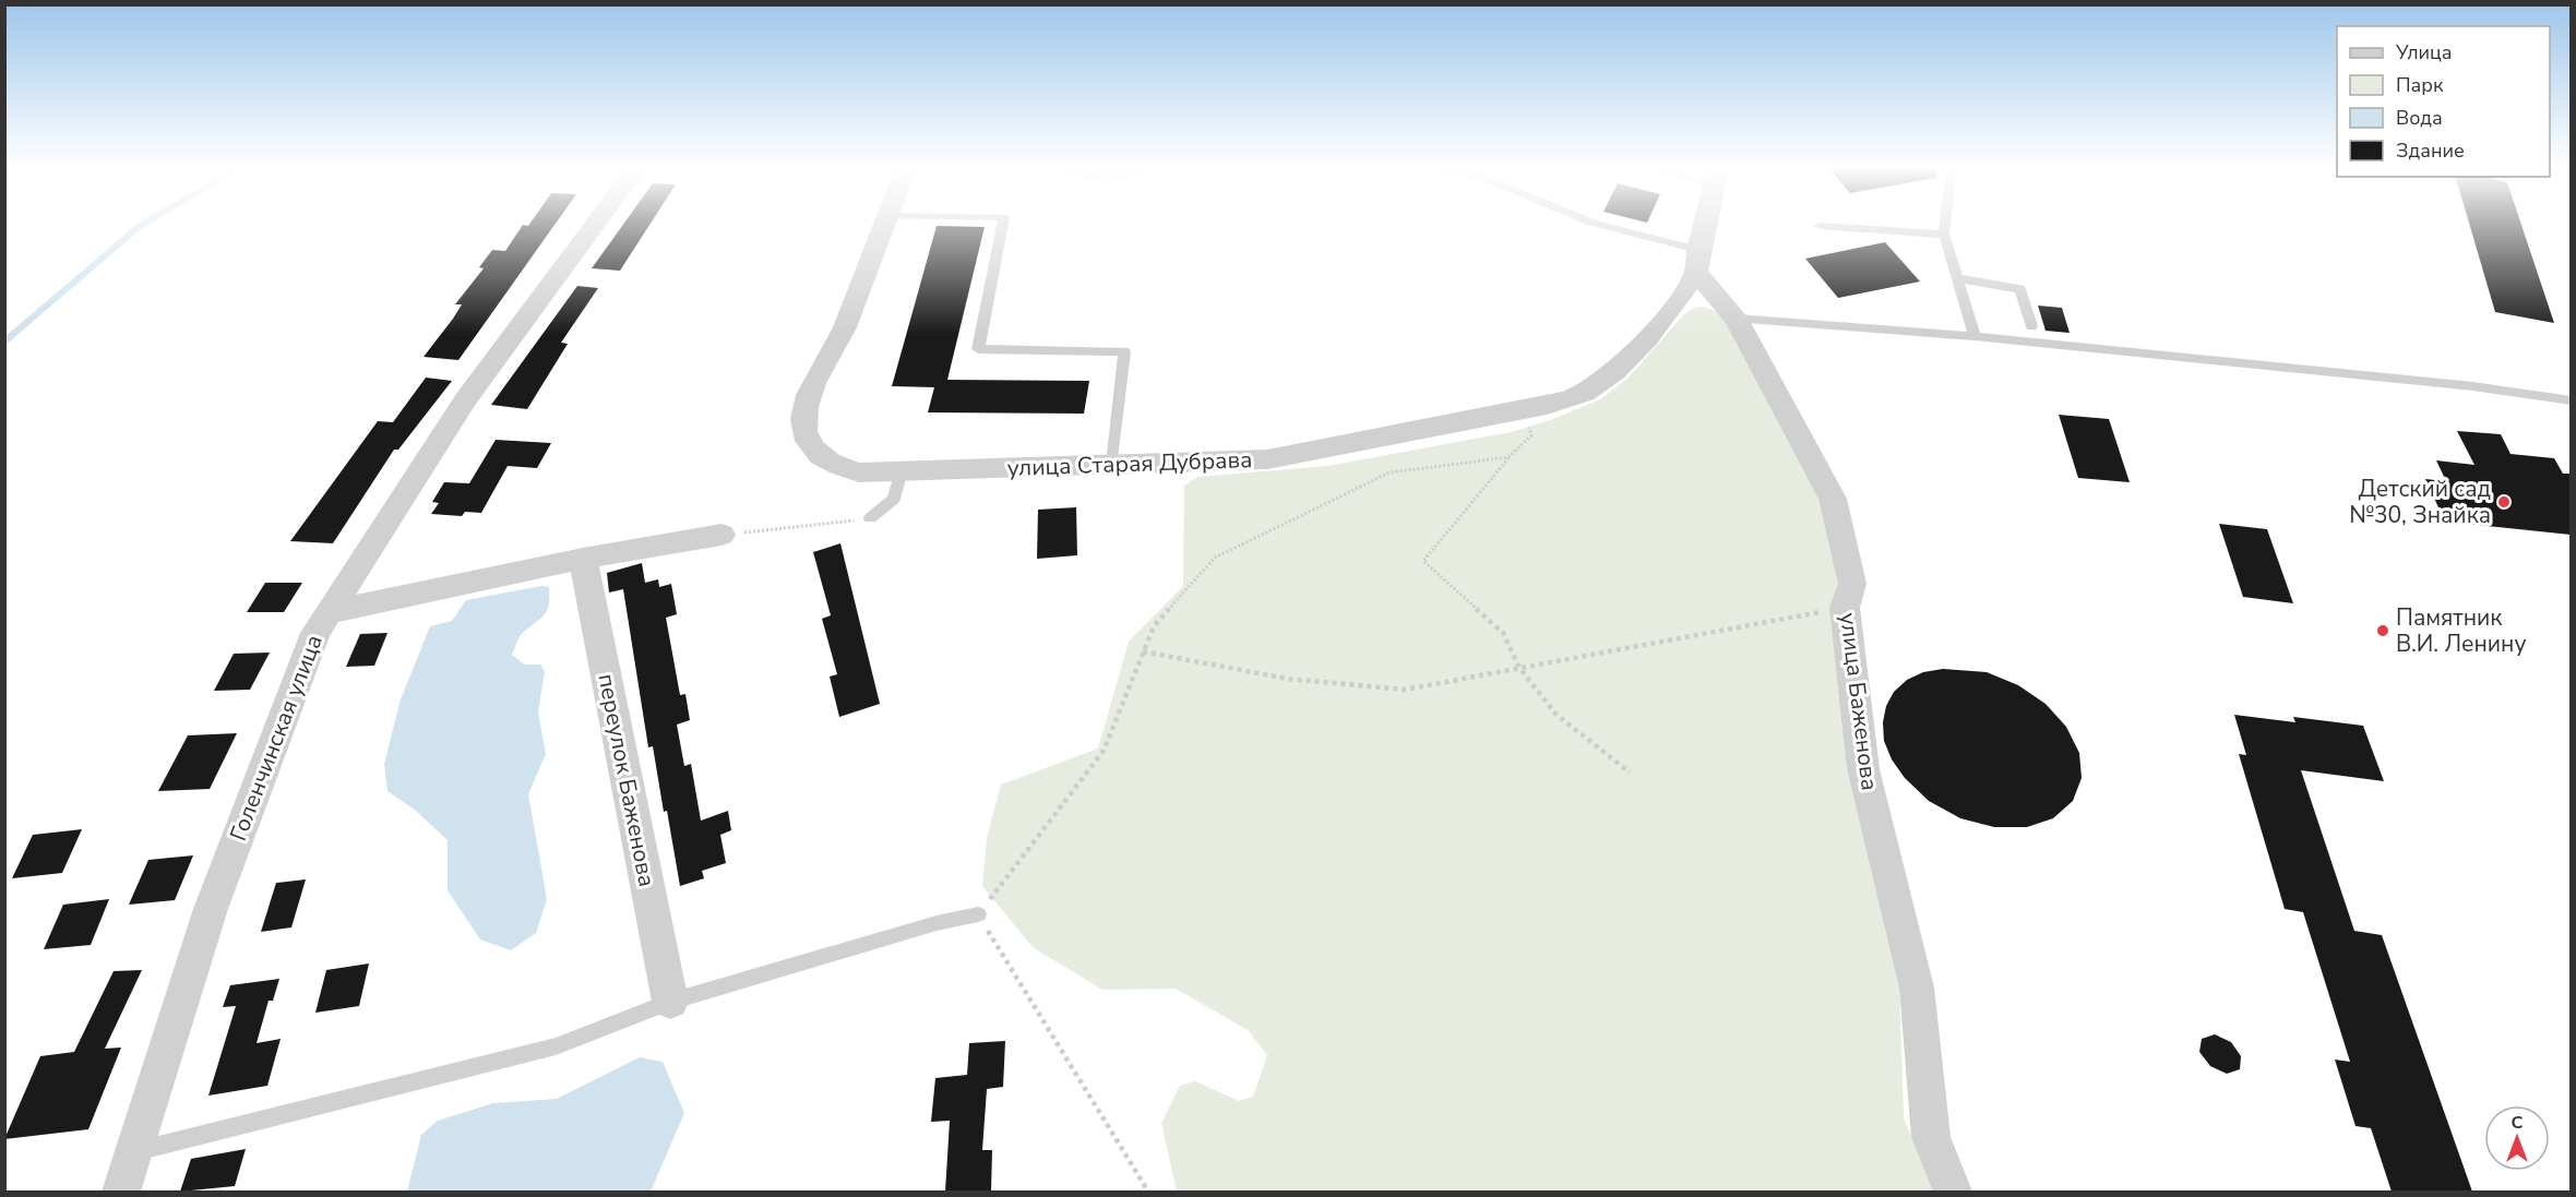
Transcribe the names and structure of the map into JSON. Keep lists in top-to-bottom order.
{
  "streets": {
    "street": [
      "улица Старая Дубрава",
      "улица Баженова",
      "Голенчинская улица",
      "переулок Баженова"
    ]
  },
  "crossings": [
    ["улица Старая Дубрава", "улица Баженова"]
  ],
  "places": ["Детский сад №30, Знайка", "Памятник В.И. Ленину"],
  "legend": [
    "Улица",
    "Парк",
    "Вода",
    "Здание"
  ],
  "north": "top"
}
